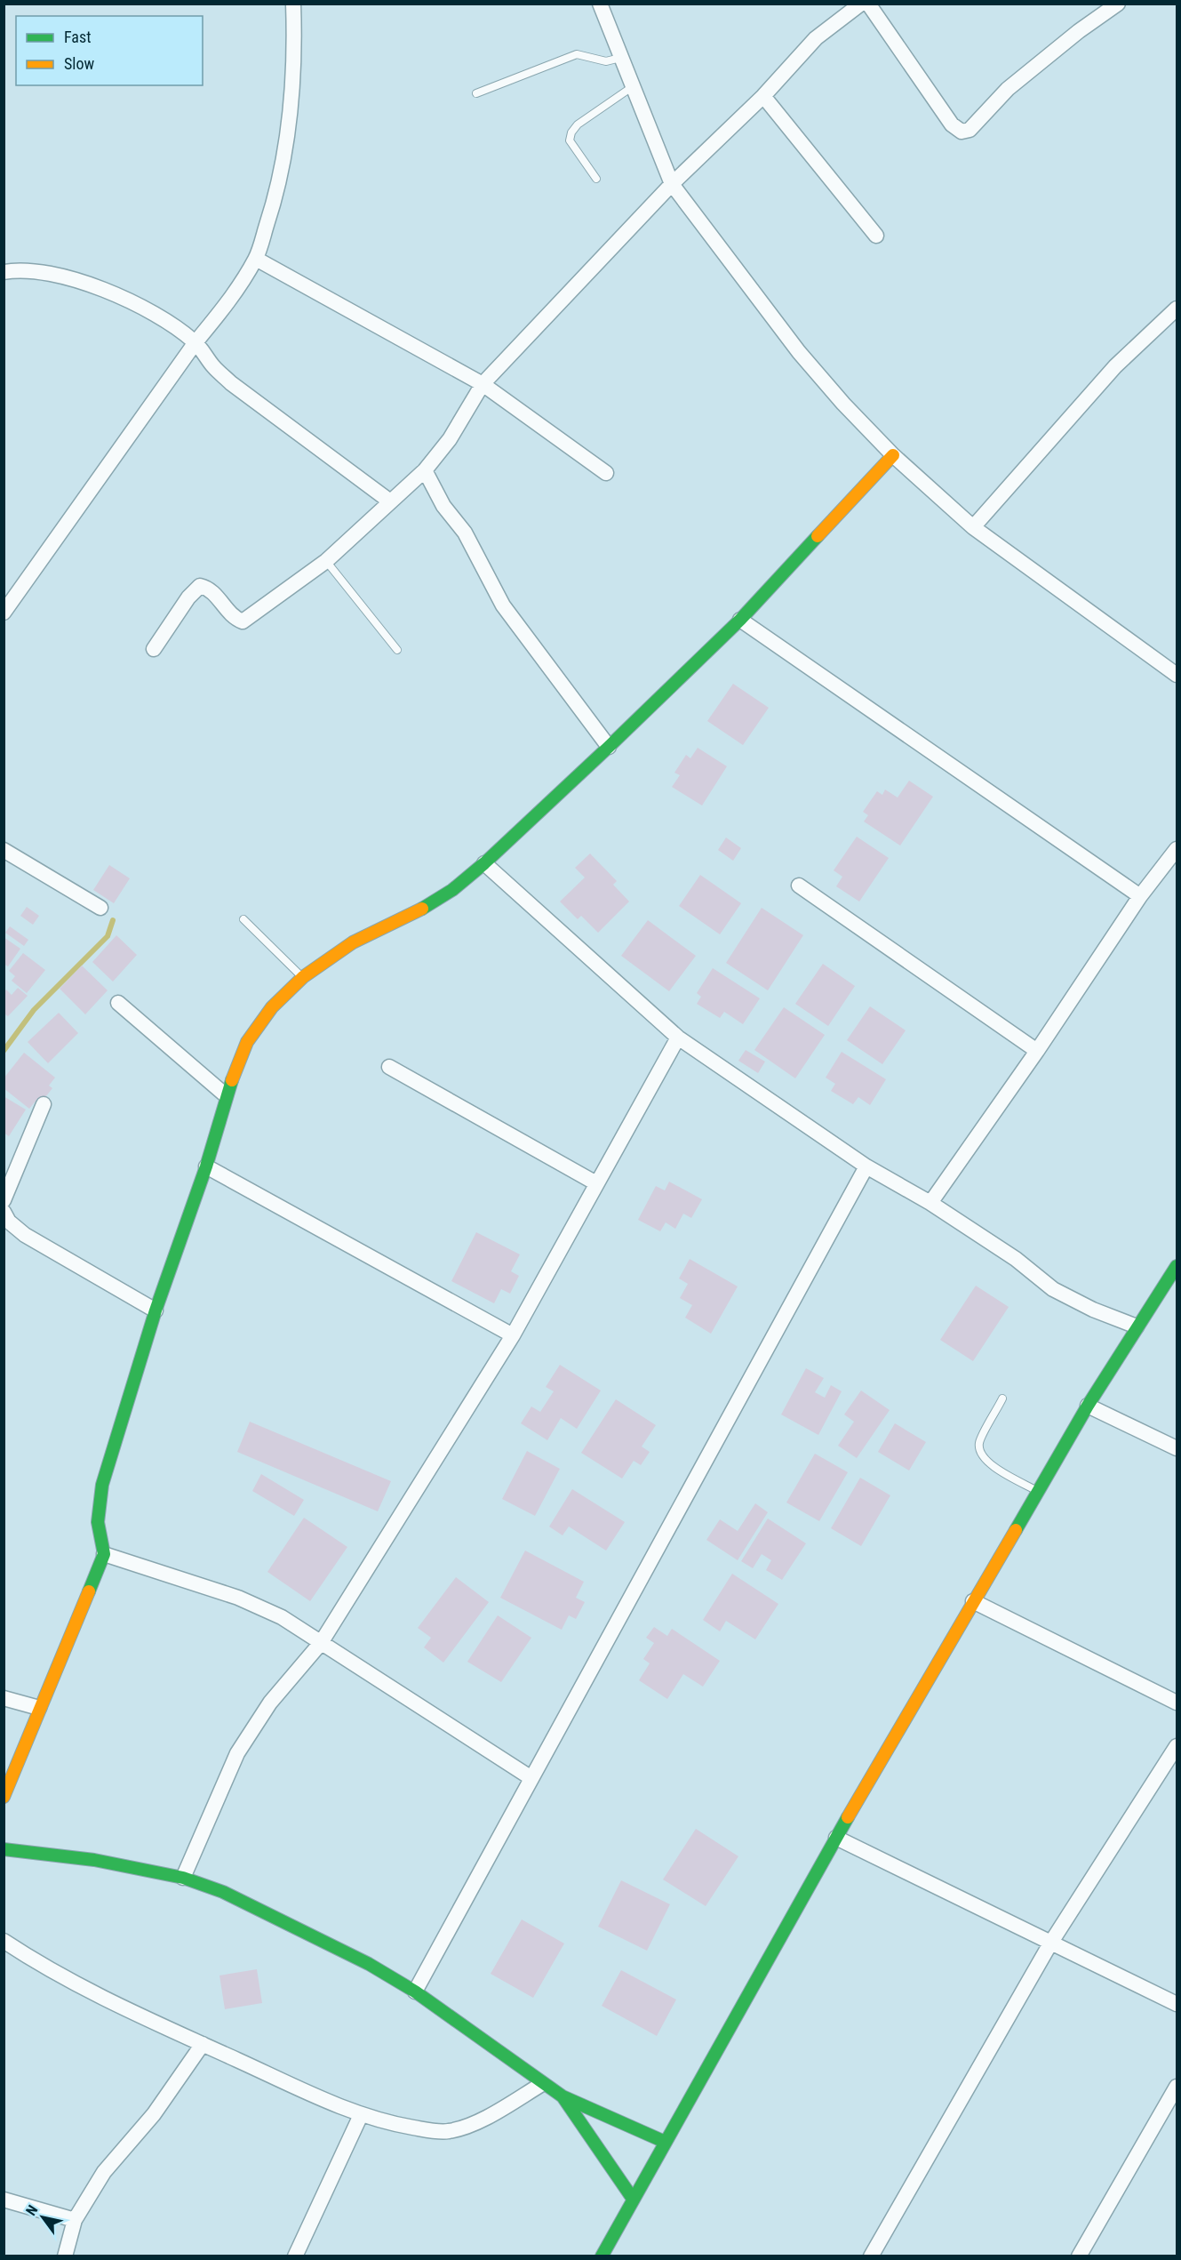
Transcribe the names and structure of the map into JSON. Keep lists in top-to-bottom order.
{
  "legend": ["Fast", "Slow"],
  "north": "top left"
}
